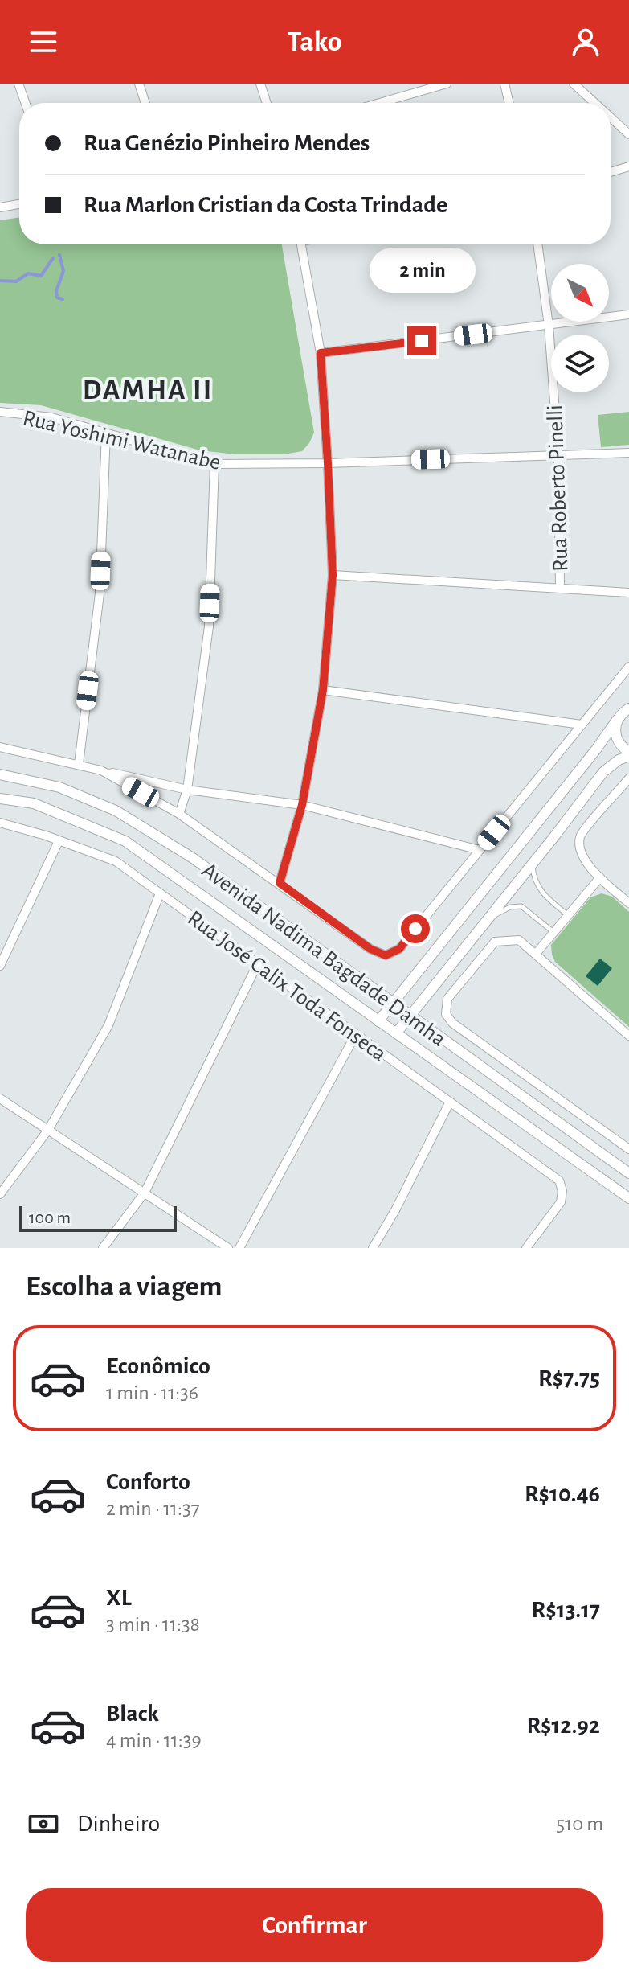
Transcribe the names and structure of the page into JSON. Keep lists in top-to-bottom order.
{
  "streets": {
    "street": [
      "Rua Yoshimi Watanabe",
      "Rua Roberto Pinelli",
      "Avenida Nadima Bagdade Damha",
      "Rua José Calix Toda Fonseca"
    ]
  },
  "crossings": [
    ["Rua Yoshimi Watanabe", "Rua Roberto Pinelli"]
  ],
  "districts": ["DAMHA II"],
  "scale_bar": "100 m",
  "north": "bottom right",
  "page": {
    "header": "Tako",
    "banner": ["Rua Genézio Pinheiro Mendes", "Rua Marlon Cristian da Costa Trindade"],
    "bubble": "2 min",
    "scale": "100 m",
    "heading": "Escolha a viagem",
    "list": [
      {
        "name": "Econômico",
        "note": "1 min · 11:36",
        "value": "R$7.75"
      },
      {
        "name": "Conforto",
        "note": "2 min · 11:37",
        "value": "R$10.46"
      },
      {
        "name": "XL",
        "note": "3 min · 11:38",
        "value": "R$13.17"
      },
      {
        "name": "Black",
        "note": "4 min · 11:39",
        "value": "R$12.92"
      }
    ],
    "pay": ["Dinheiro", "510 m"],
    "buttons": "Confirmar"
  }
}
